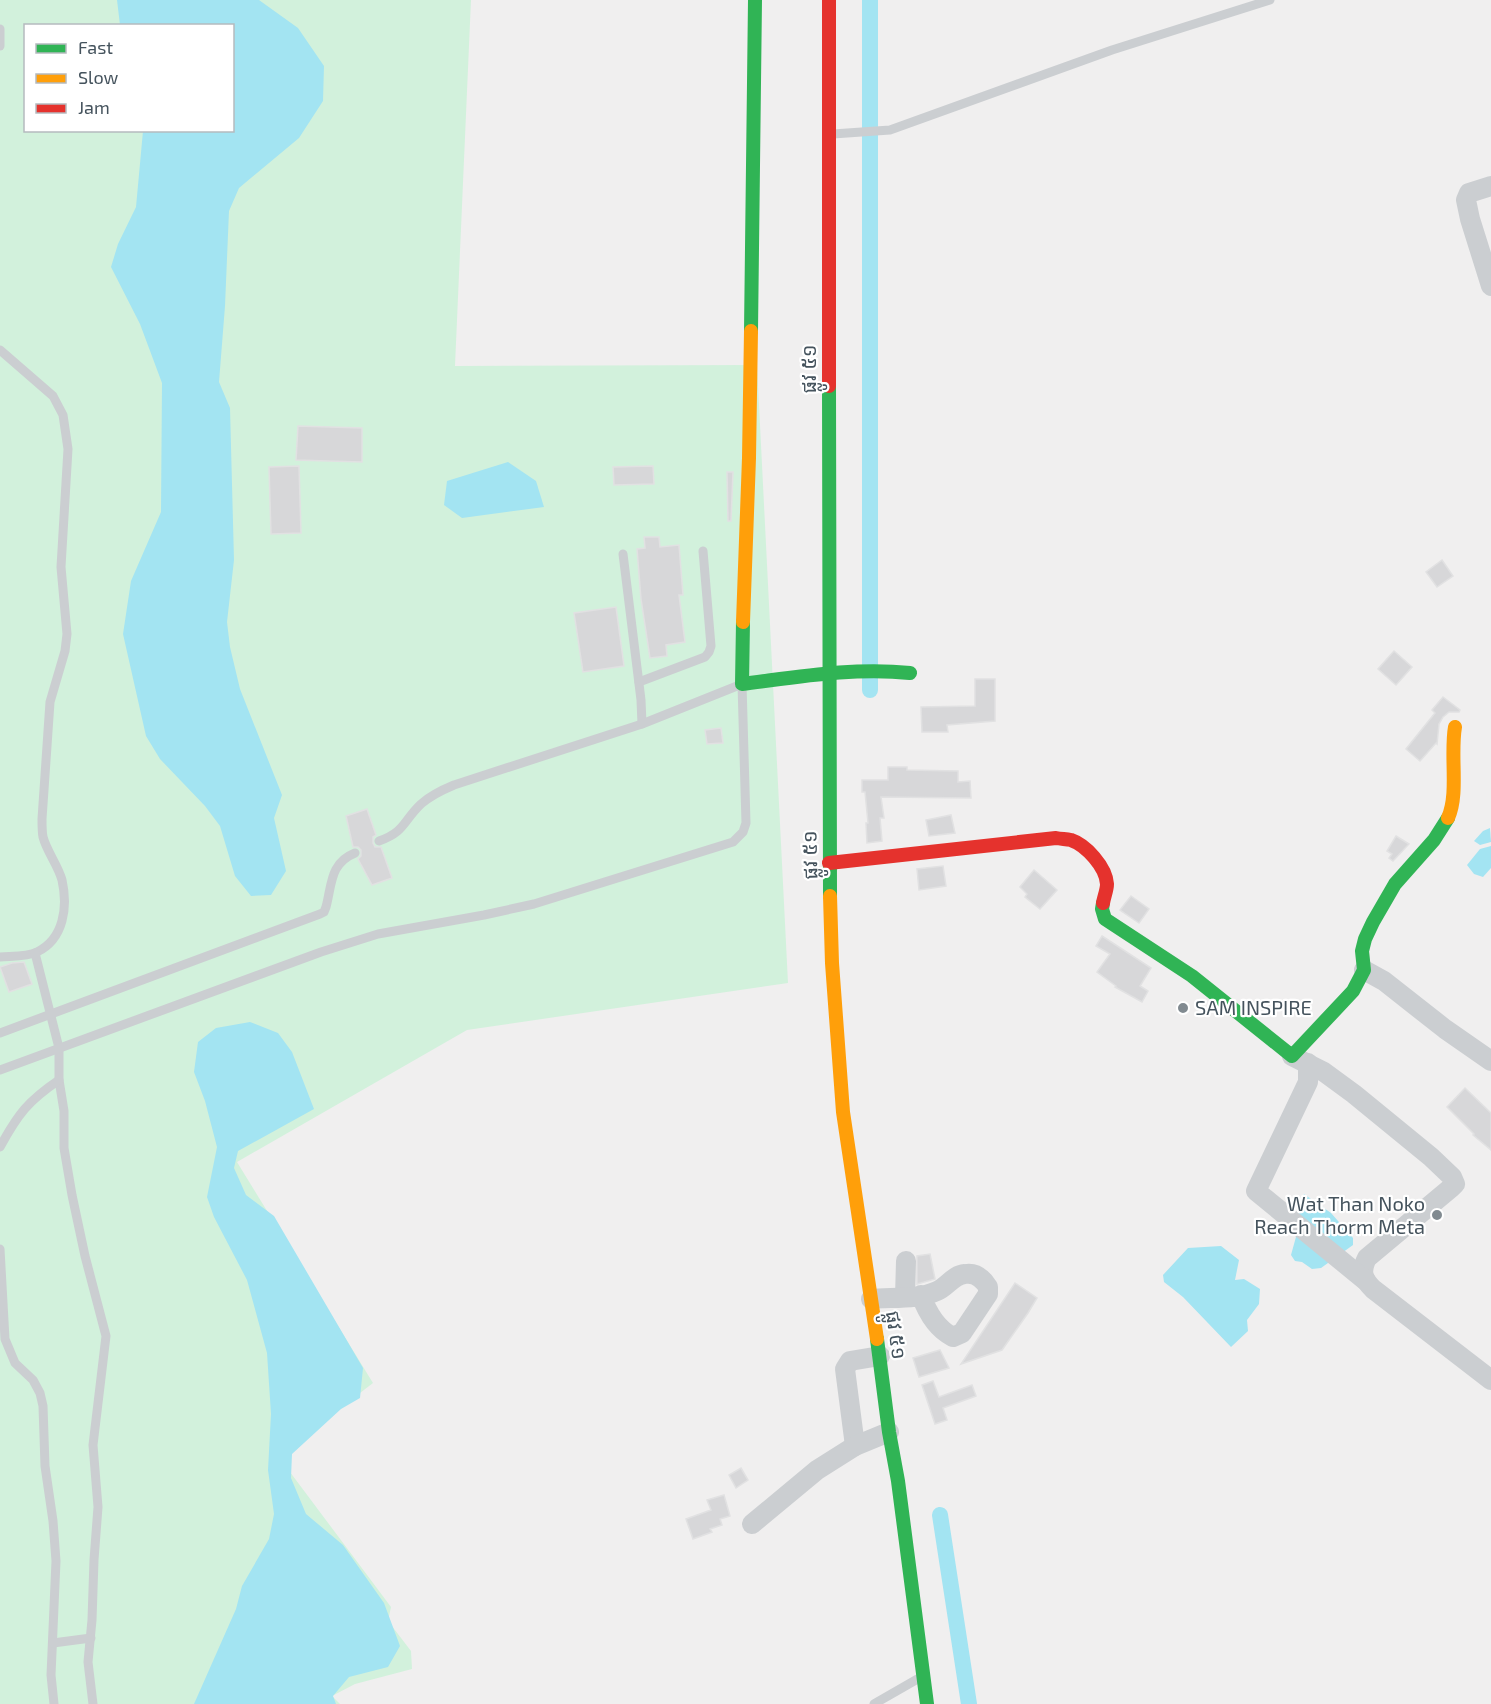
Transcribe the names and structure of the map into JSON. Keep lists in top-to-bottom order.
{
  "streets": {
    "street": ["ផ្លូវ ៥១"]
  },
  "places": ["SAM INSPIRE", "Wat Than Noko Reach Thorm Meta"],
  "legend": ["Fast", "Slow", "Jam"]
}
